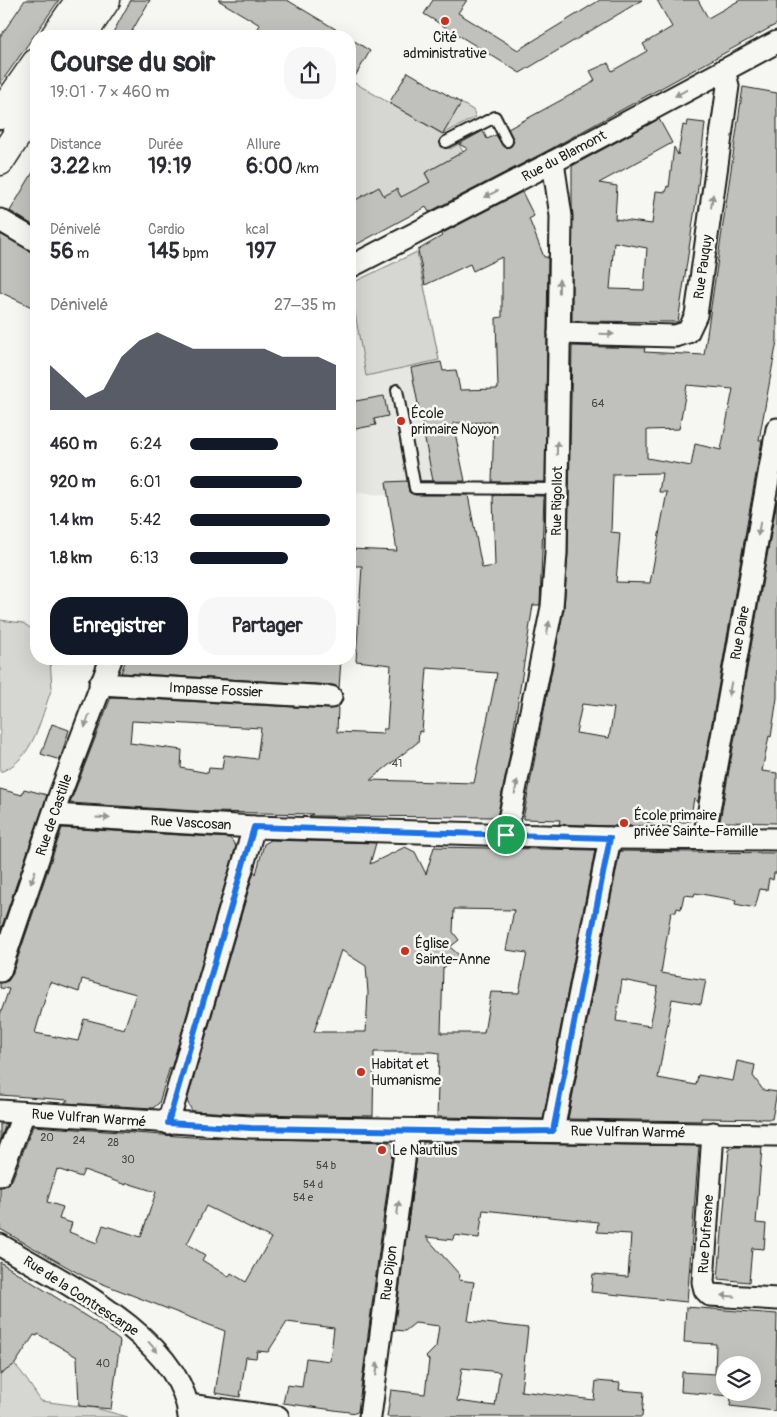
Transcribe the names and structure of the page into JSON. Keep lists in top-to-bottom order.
{
  "streets": {
    "street": [
      "Rue du Blamont",
      "Rue Pauquy",
      "Rue Rigollot",
      "Rue Daire",
      "Impasse Fossier",
      "Rue de Castille",
      "Rue Vascosan",
      "Rue Vulfran Warmé",
      "Rue Dufresne",
      "Rue Dijon",
      "Rue de la Contrescarpe"
    ]
  },
  "crossings": [
    ["Rue du Blamont", "Rue Pauquy"],
    ["Rue du Blamont", "Rue Rigollot"],
    ["Rue Pauquy", "Rue Rigollot"],
    ["Rue Rigollot", "Rue Vascosan"],
    ["Rue Daire", "Rue Vascosan"],
    ["Impasse Fossier", "Rue de Castille"],
    ["Rue de Castille", "Rue Vascosan"],
    ["Rue Vulfran Warmé", "Rue Dufresne"],
    ["Rue Vulfran Warmé", "Rue Dijon"]
  ],
  "one_way": [
    "Rue du Blamont",
    "Rue Rigollot",
    "Rue Daire",
    "Rue de Castille",
    "Rue Dijon",
    "Rue de la Contrescarpe"
  ],
  "places": [
    "Cité administrative",
    "École primaire Noyon",
    "École primaire privée Sainte-Famille",
    "Église Sainte-Anne",
    "Habitat et Humanisme",
    "Le Nautilus"
  ],
  "house_numbers": [
    "64",
    "41",
    "20",
    "24",
    "28",
    "30",
    "54 b",
    "54 d",
    "54 e",
    "40"
  ],
  "page": {
    "heading": ["Course du soir", "19:01 · 7 × 460 m"],
    "stats": [
      ["Distance", "3.22 km"],
      ["Durée", "19:19"],
      ["Allure", "6:00 /km"],
      ["Dénivelé", "56 m"],
      ["Cardio", "145 bpm"],
      ["kcal", "197"]
    ],
    "chart": ["Dénivelé", "27–35 m"],
    "list": [
      {
        "name": "460 m",
        "note": "6:24"
      },
      {
        "name": "920 m",
        "note": "6:01"
      },
      {
        "name": "1.4 km",
        "note": "5:42"
      },
      {
        "name": "1.8 km",
        "note": "6:13"
      }
    ],
    "buttons": ["Enregistrer", "Partager"]
  }
}
